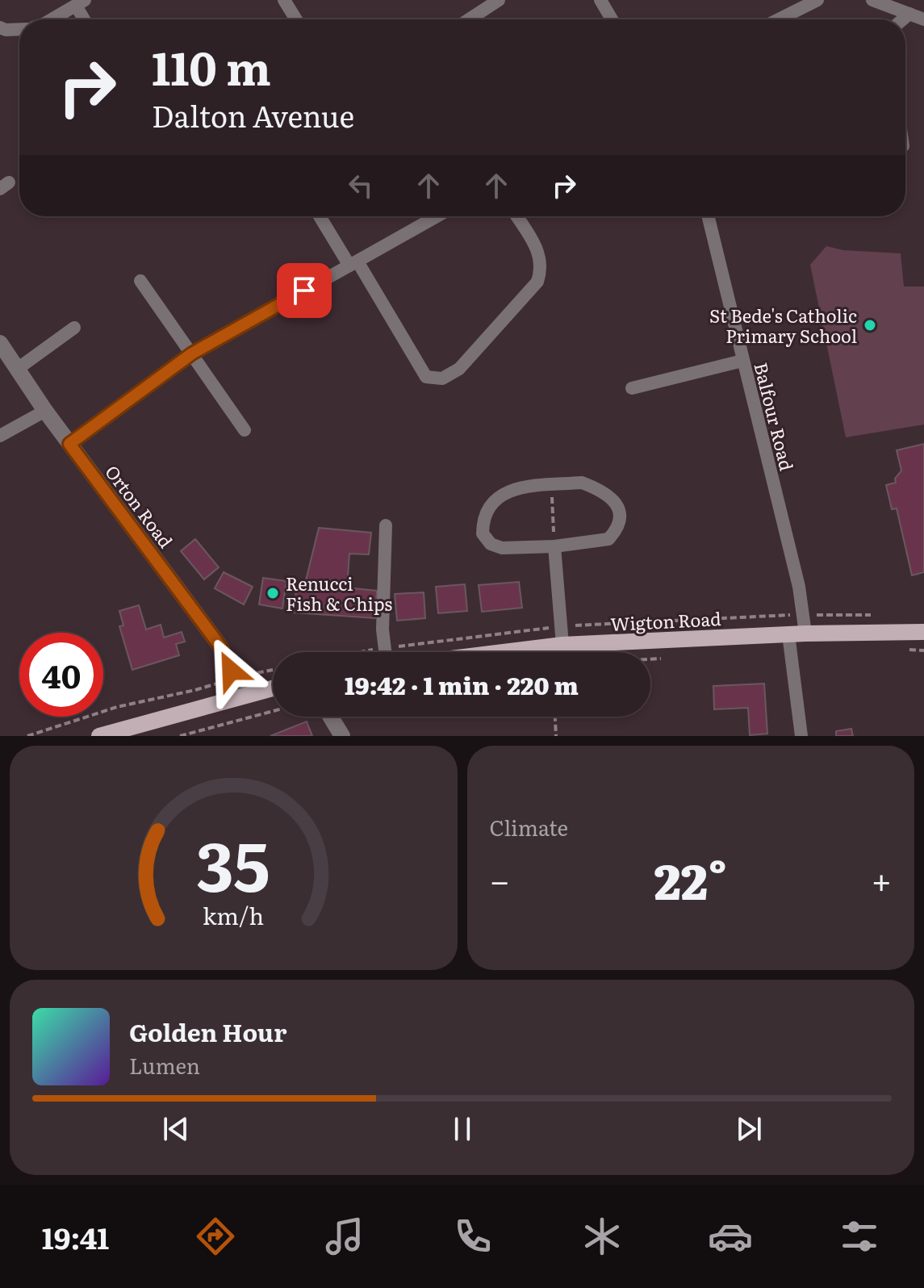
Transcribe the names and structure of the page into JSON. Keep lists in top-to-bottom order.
{
  "streets": {
    "main road": ["Wigton Road"],
    "street": ["Balfour Road", "Orton Road"]
  },
  "crossings": [
    ["Balfour Road", "Wigton Road"]
  ],
  "places": ["St Bede's Catholic Primary School", "Renucci Fish & Chips"],
  "page": {
    "turn": ["110 m", "Dalton Avenue"],
    "limit": "40",
    "trip": "19:42 · 1 min · 220 m",
    "tile": "Climate",
    "heat": ["−", "22°", "+"],
    "song": ["Golden Hour", "Lumen"],
    "tabs": "19:41",
    "gauge": ["35", "km/h"]
  }
}
